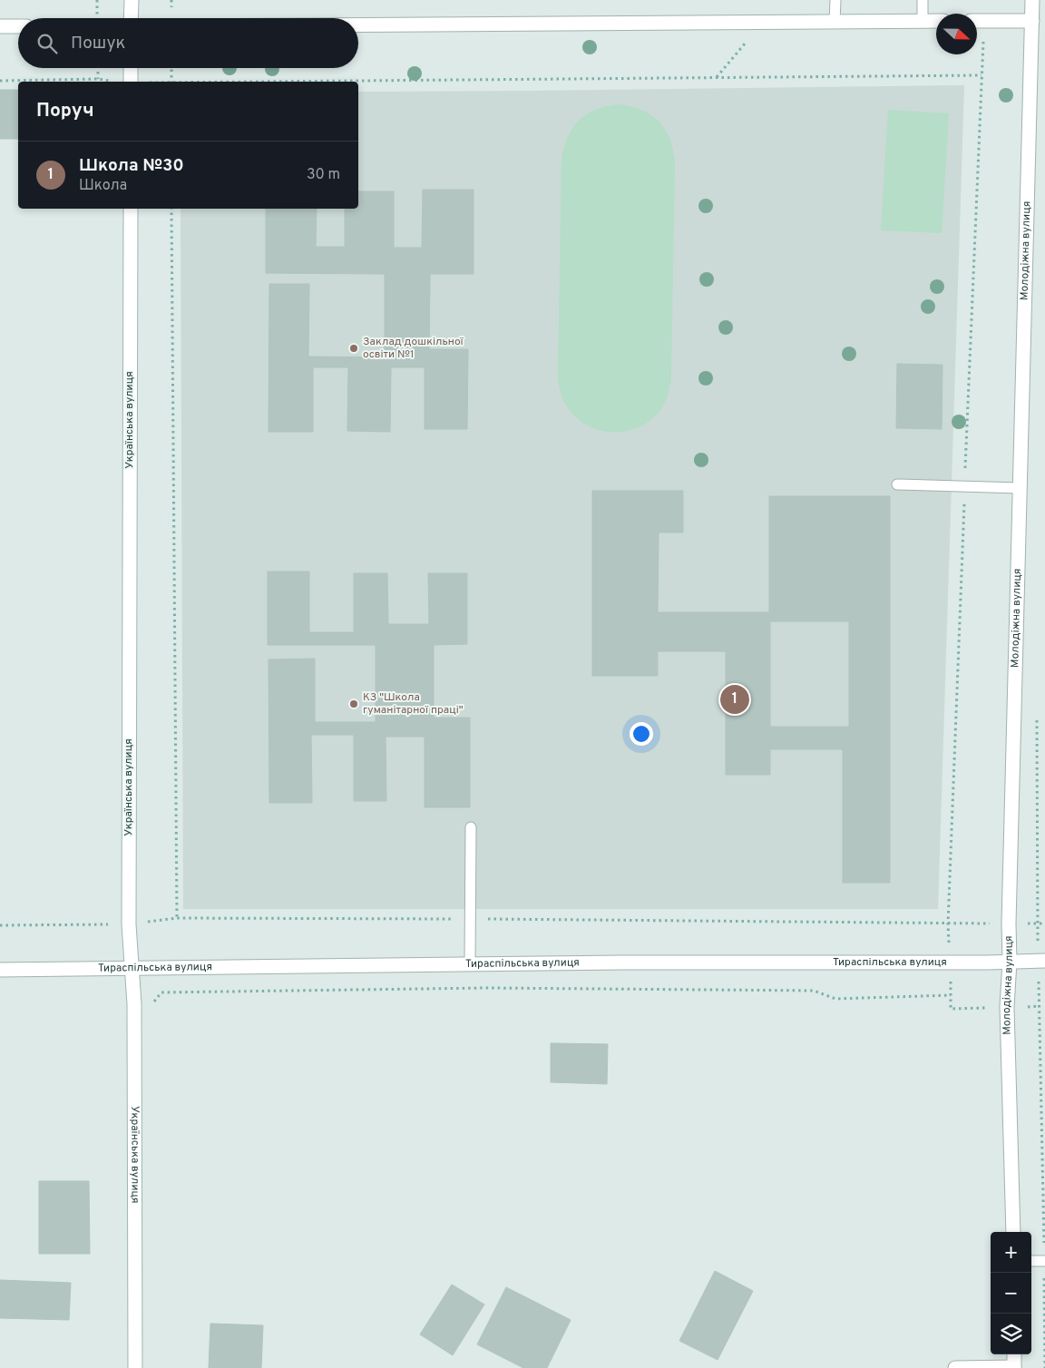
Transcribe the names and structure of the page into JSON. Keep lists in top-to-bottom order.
{
  "streets": {
    "street": ["Молодіжна вулиця", "Українська вулиця", "Тираспільська вулиця"]
  },
  "crossings": [
    ["Молодіжна вулиця", "Тираспільська вулиця"],
    ["Українська вулиця", "Тираспільська вулиця"]
  ],
  "places": ["Заклад дошкільної освіти №1", "КЗ \"Школа гуманітарної праці\""],
  "north": "right",
  "page": {
    "search": "Пошук",
    "heading": "Поруч",
    "list": [
      {
        "mark": "1",
        "name": "Школа №30",
        "note": "Школа",
        "value": "30 m"
      }
    ],
    "pins": "1",
    "map_buttons": ["+", "−"]
  }
}
